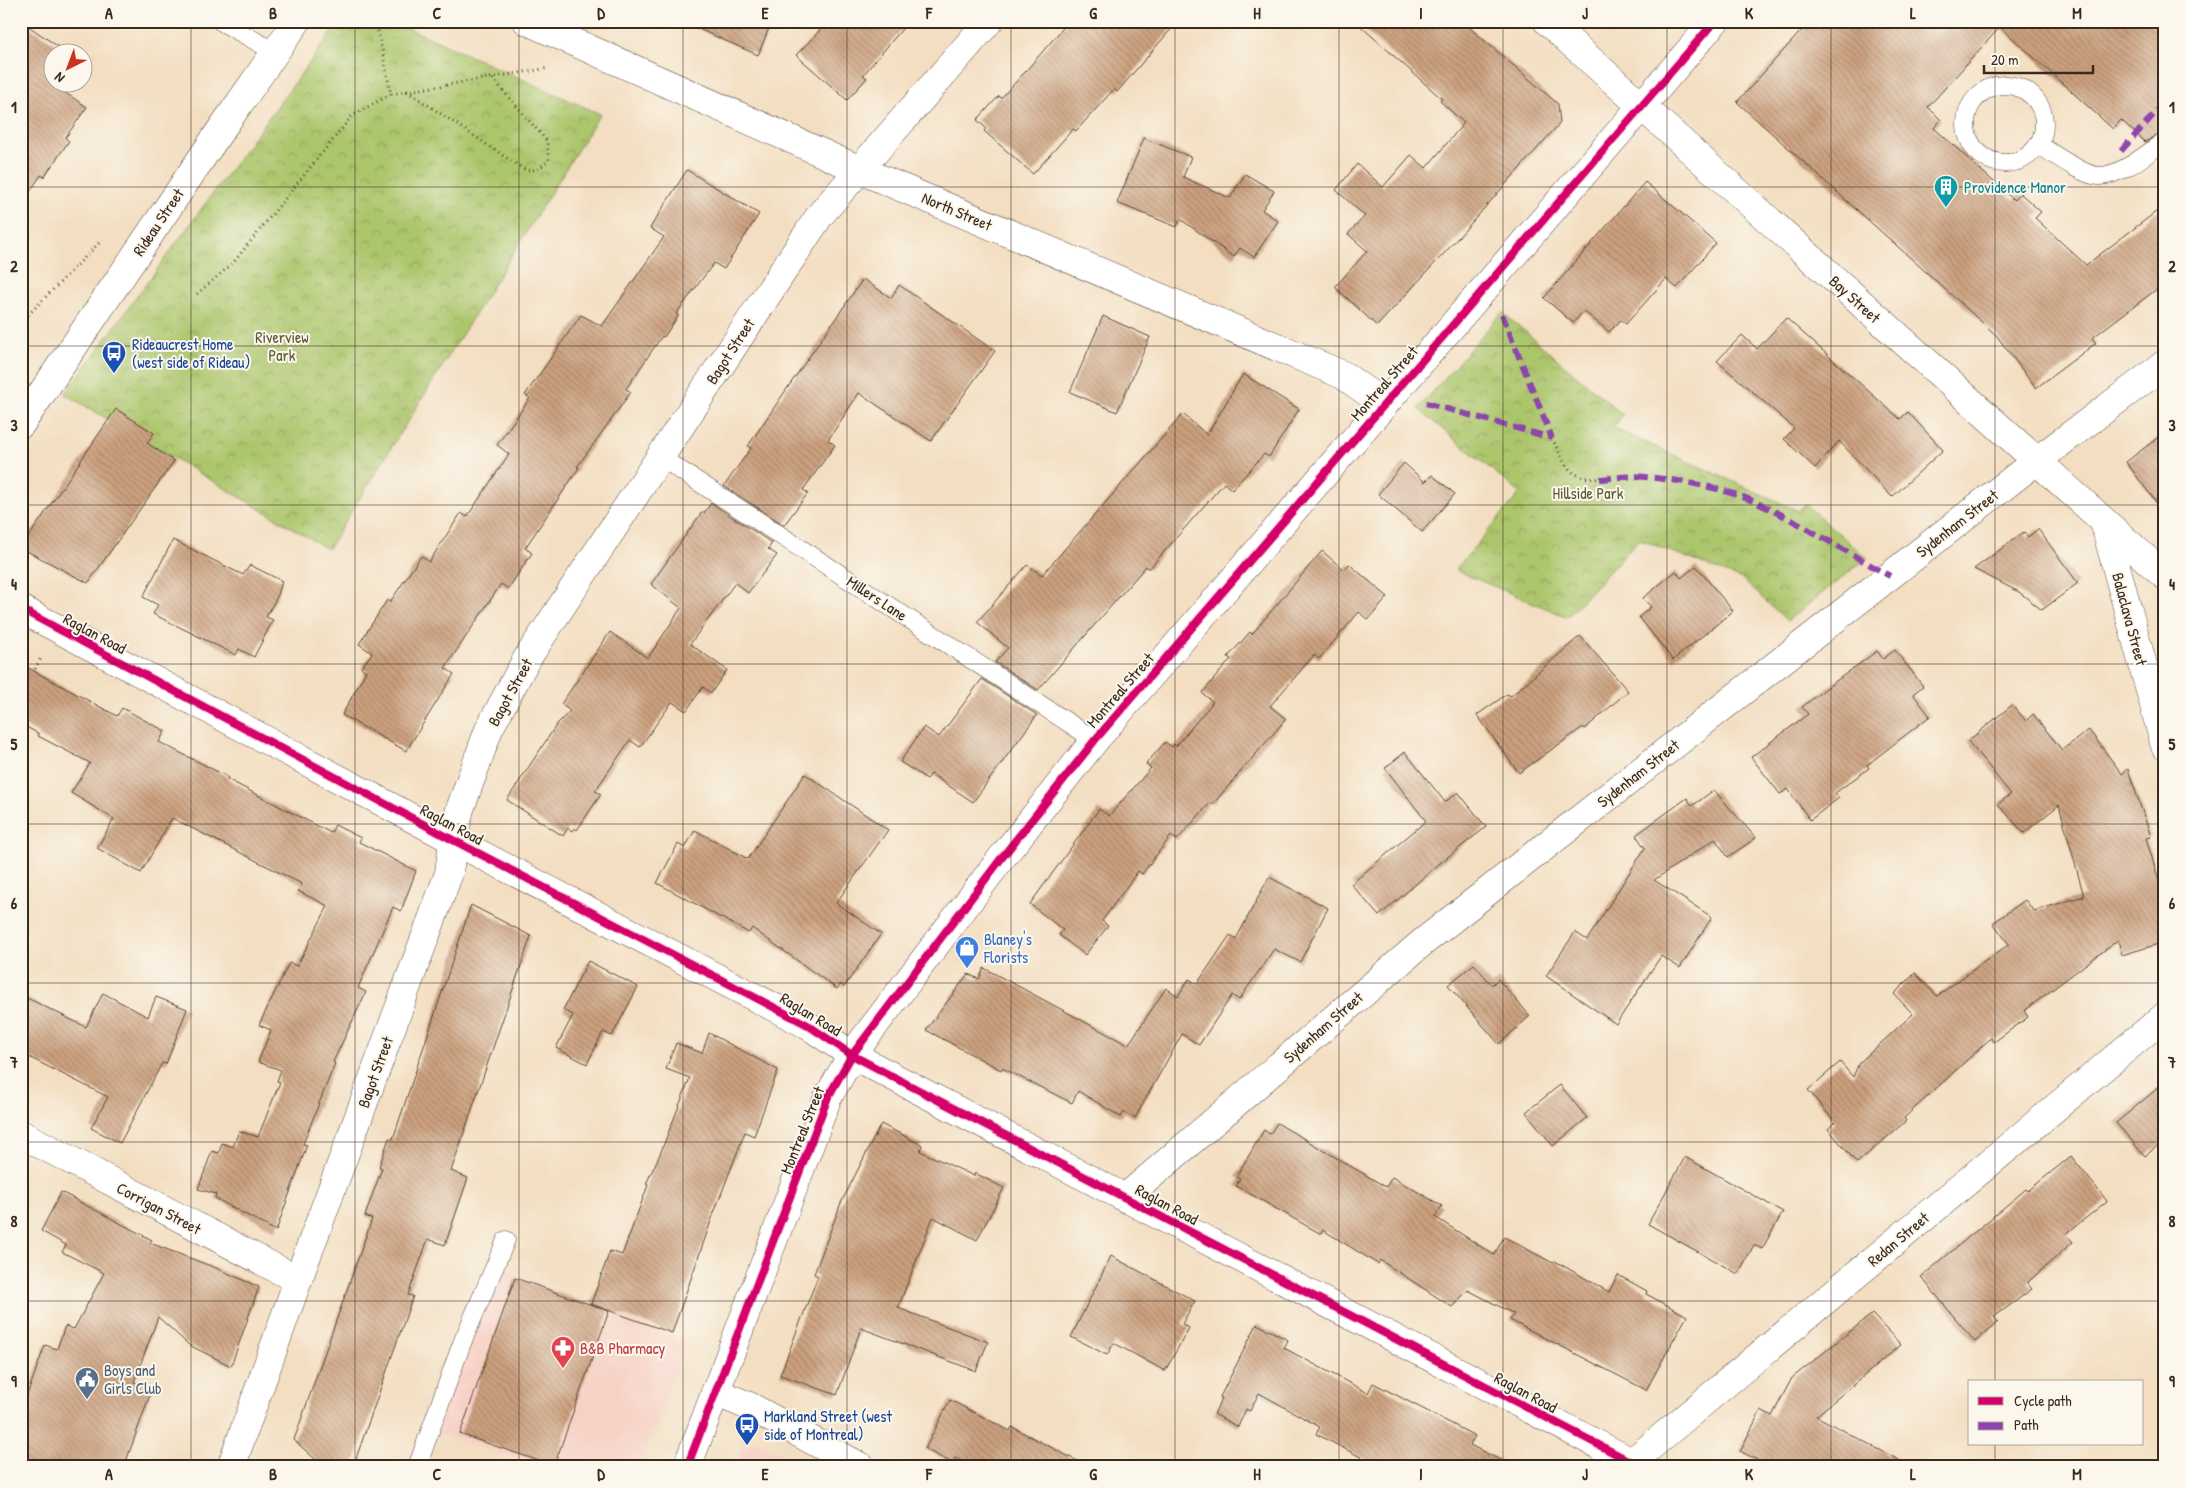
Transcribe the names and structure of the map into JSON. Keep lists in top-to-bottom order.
{
  "streets": {
    "street": [
      "North Street",
      "Rideau Street",
      "Bay Street",
      "Bagot Street",
      "Montreal Street",
      "Sydenham Street",
      "Balaclava Street",
      "Raglan Road",
      "Corrigan Street",
      "Redan Street"
    ],
    "lane": ["Millers Lane"]
  },
  "crossings": [
    ["North Street", "Bagot Street"],
    ["North Street", "Montreal Street"],
    ["Bay Street", "Montreal Street"],
    ["Bay Street", "Sydenham Street"],
    ["Bay Street", "Balaclava Street"],
    ["Bagot Street", "Millers Lane"],
    ["Bagot Street", "Raglan Road"],
    ["Bagot Street", "Corrigan Street"],
    ["Montreal Street", "Millers Lane"],
    ["Montreal Street", "Raglan Road"],
    ["Sydenham Street", "Raglan Road"],
    ["Raglan Road", "Redan Street"]
  ],
  "parks": ["Riverview Park", "Hillside Park"],
  "places": {
    "building": ["Providence Manor"],
    "bus stop": ["Rideaucrest Home (west side of Rideau)", "Markland Street (west side of Montreal)"],
    "shop": ["Blaney's Florists"],
    "pharmacy": ["B&B Pharmacy"],
    "public building": ["Boys and Girls Club"]
  },
  "legend": ["Cycle path", "Path"],
  "scale_bar": "20 m",
  "north": "bottom left",
  "grid": {
    "columns": [
      "A",
      "B",
      "C",
      "D",
      "E",
      "F",
      "G",
      "H",
      "I",
      "J",
      "K",
      "L",
      "M"
    ],
    "rows": [
      "1",
      "2",
      "3",
      "4",
      "5",
      "6",
      "7",
      "8",
      "9"
    ]
  }
}
